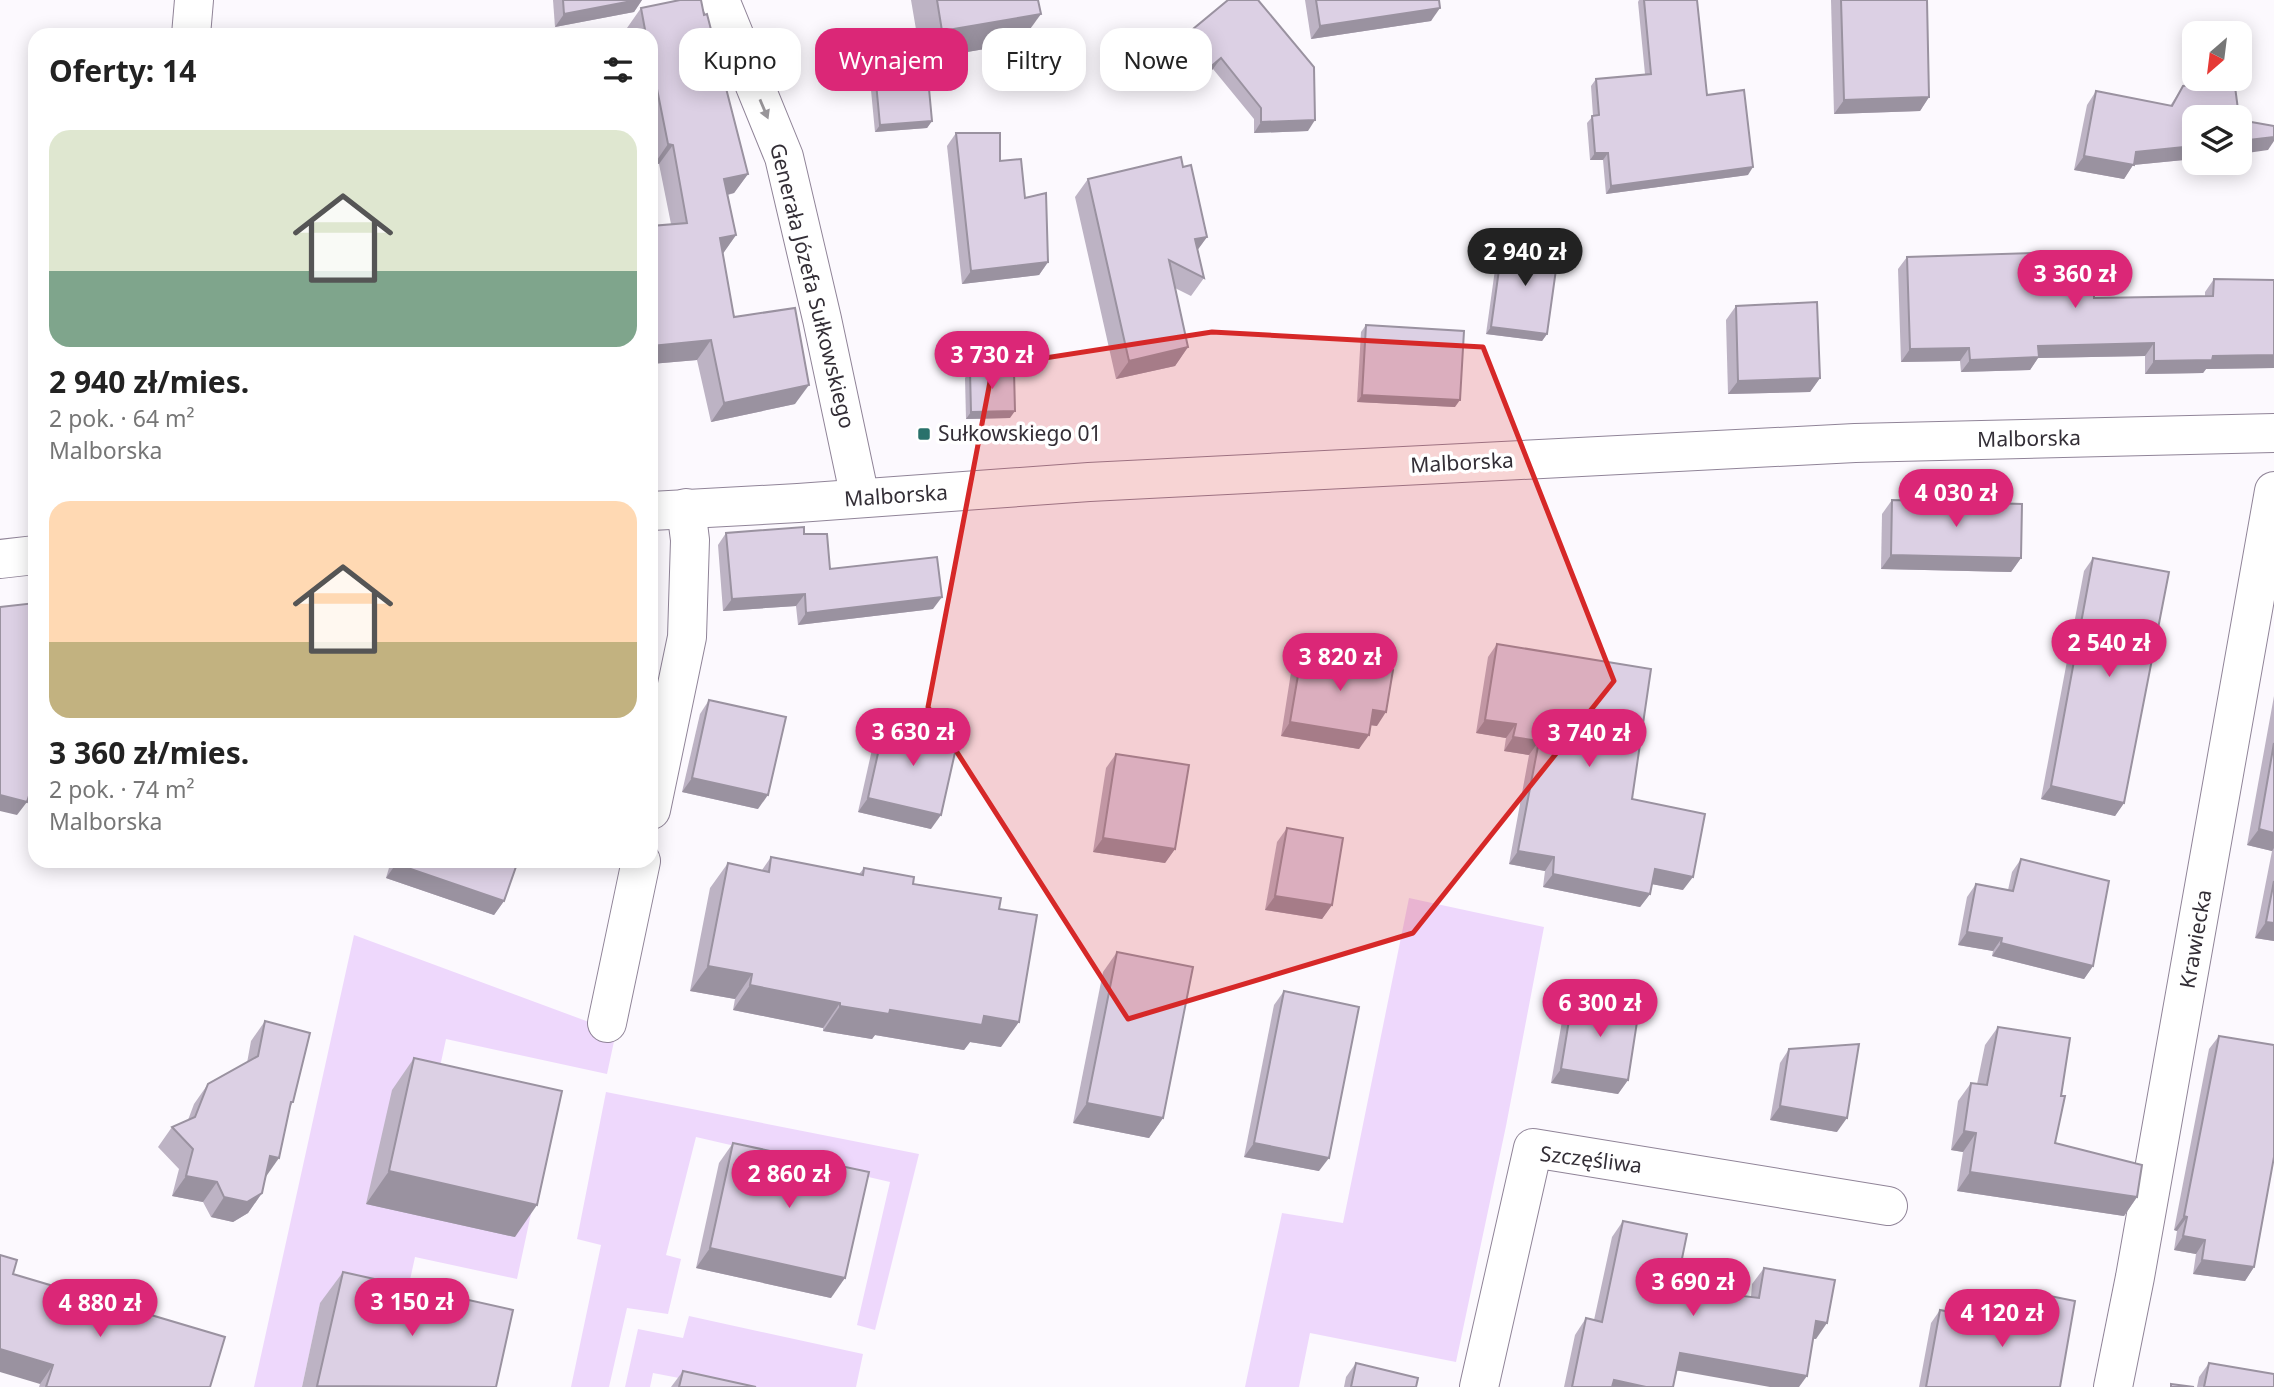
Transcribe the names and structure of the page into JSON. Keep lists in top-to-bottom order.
{
  "streets": {
    "street": [
      "Generała Józefa Sułkowskiego",
      "Malborska",
      "Krawiecka",
      "Szczęśliwa"
    ]
  },
  "crossings": [
    ["Generała Józefa Sułkowskiego", "Malborska"]
  ],
  "one_way": ["Generała Józefa Sułkowskiego"],
  "places": {
    "transit": ["Sułkowskiego 01"]
  },
  "north": "bottom left",
  "page": {
    "chip": [
      "Kupno",
      "Wynajem",
      "Filtry",
      "Nowe"
    ],
    "heading": "Oferty: 14",
    "list": [
      {
        "name": "2 940 zł/mies.",
        "note": "2 pok. · 64 m² · Malborska"
      },
      {
        "name": "3 360 zł/mies.",
        "note": "2 pok. · 74 m² · Malborska"
      }
    ],
    "price": [
      "2 940 zł",
      "3 360 zł",
      "3 730 zł",
      "4 030 zł",
      "2 540 zł",
      "3 820 zł",
      "3 630 zł",
      "3 740 zł",
      "6 300 zł",
      "2 860 zł",
      "3 690 zł",
      "3 150 zł",
      "4 880 zł",
      "4 120 zł"
    ]
  }
}
